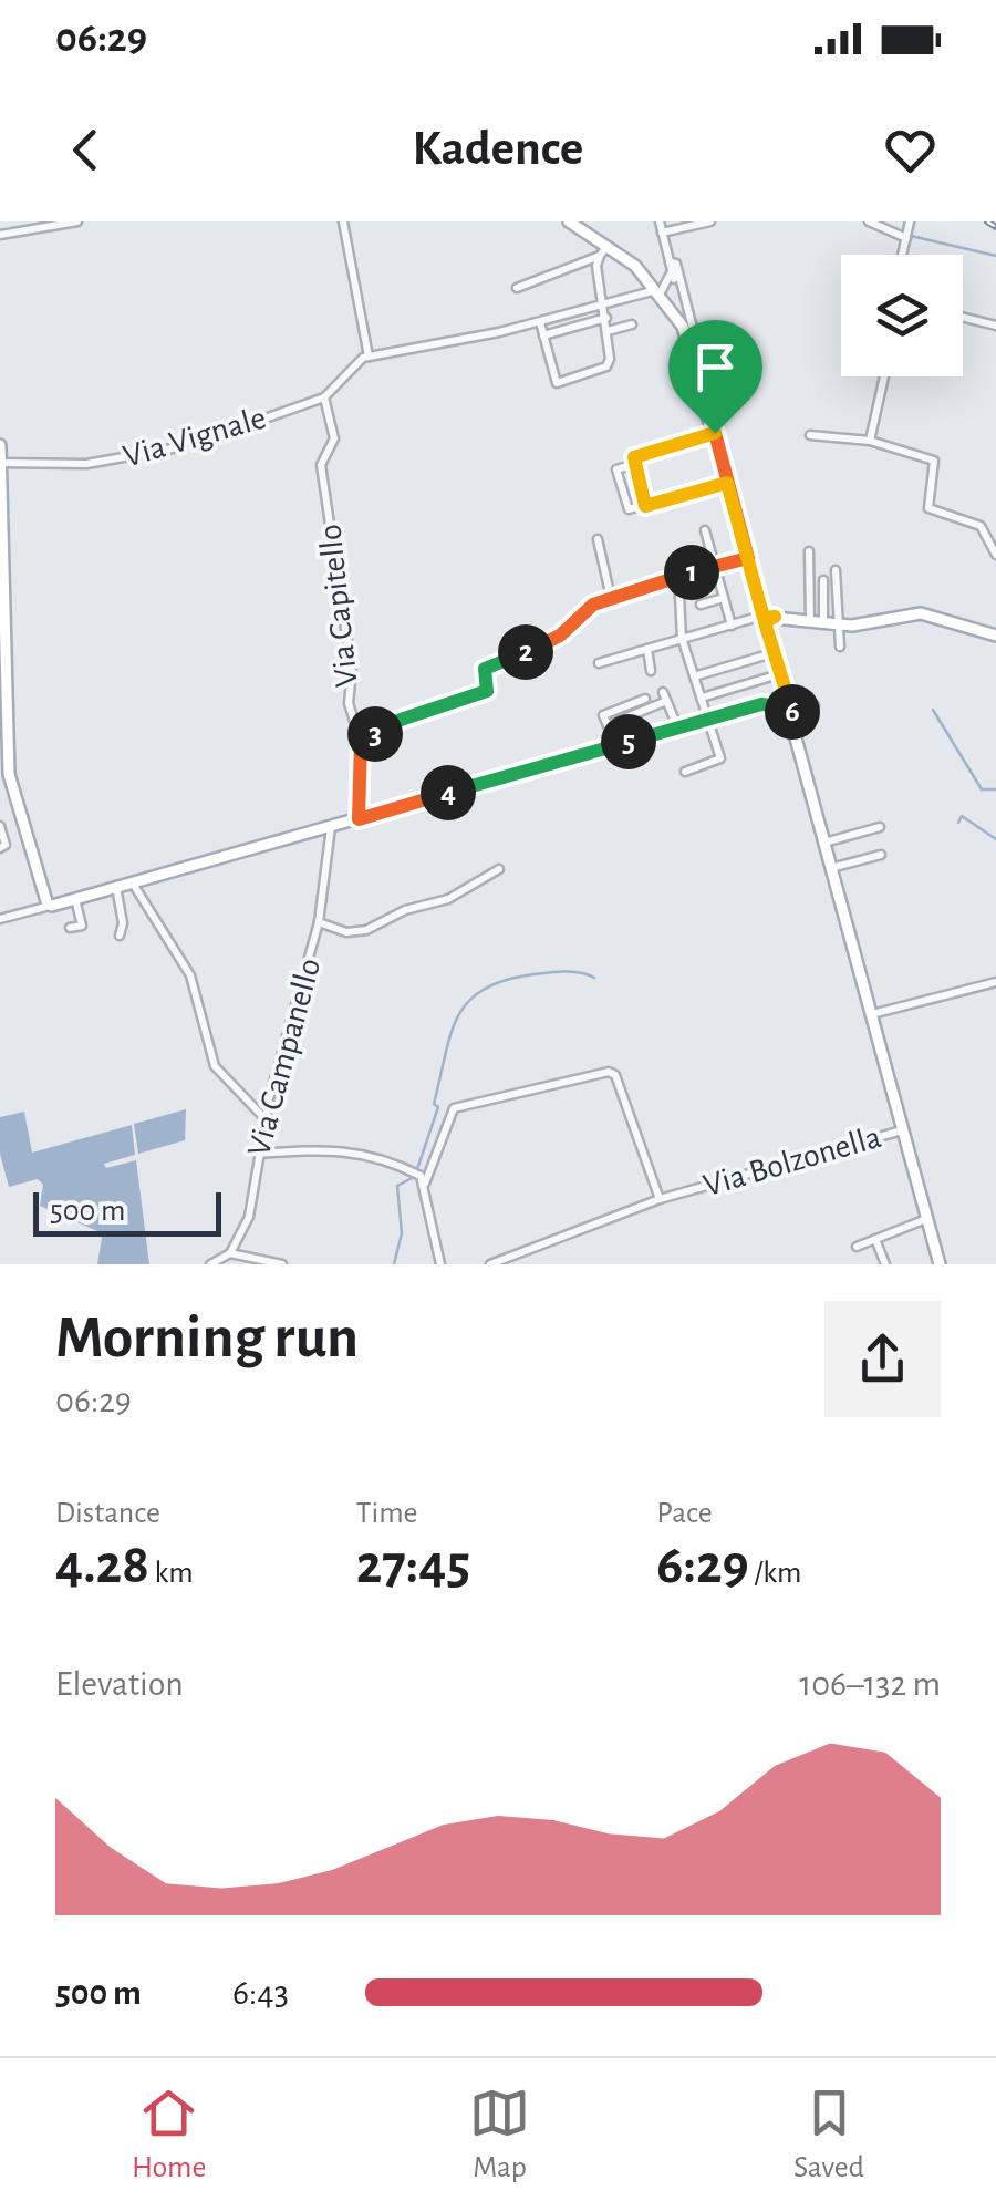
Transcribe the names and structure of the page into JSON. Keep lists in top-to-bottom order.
{
  "streets": {
    "main road": ["Via Bolzonella"],
    "street": ["Via Vignale", "Via Capitello", "Via Campanello"]
  },
  "crossings": [
    ["Via Vignale", "Via Capitello"]
  ],
  "scale_bar": "500 m",
  "page": {
    "status": "06:29",
    "header": "Kadence",
    "pins": [
      "1",
      "2",
      "6",
      "3",
      "5",
      "4"
    ],
    "scale": "500 m",
    "heading": ["Morning run", "06:29"],
    "stats": [
      ["Distance", "4.28 km"],
      ["Time", "27:45"],
      ["Pace", "6:29 /km"]
    ],
    "chart": ["Elevation", "106–132 m"],
    "list": [
      {
        "name": "500 m",
        "note": "6:43"
      }
    ],
    "tabs": ["Home", "Map", "Saved"]
  }
}
